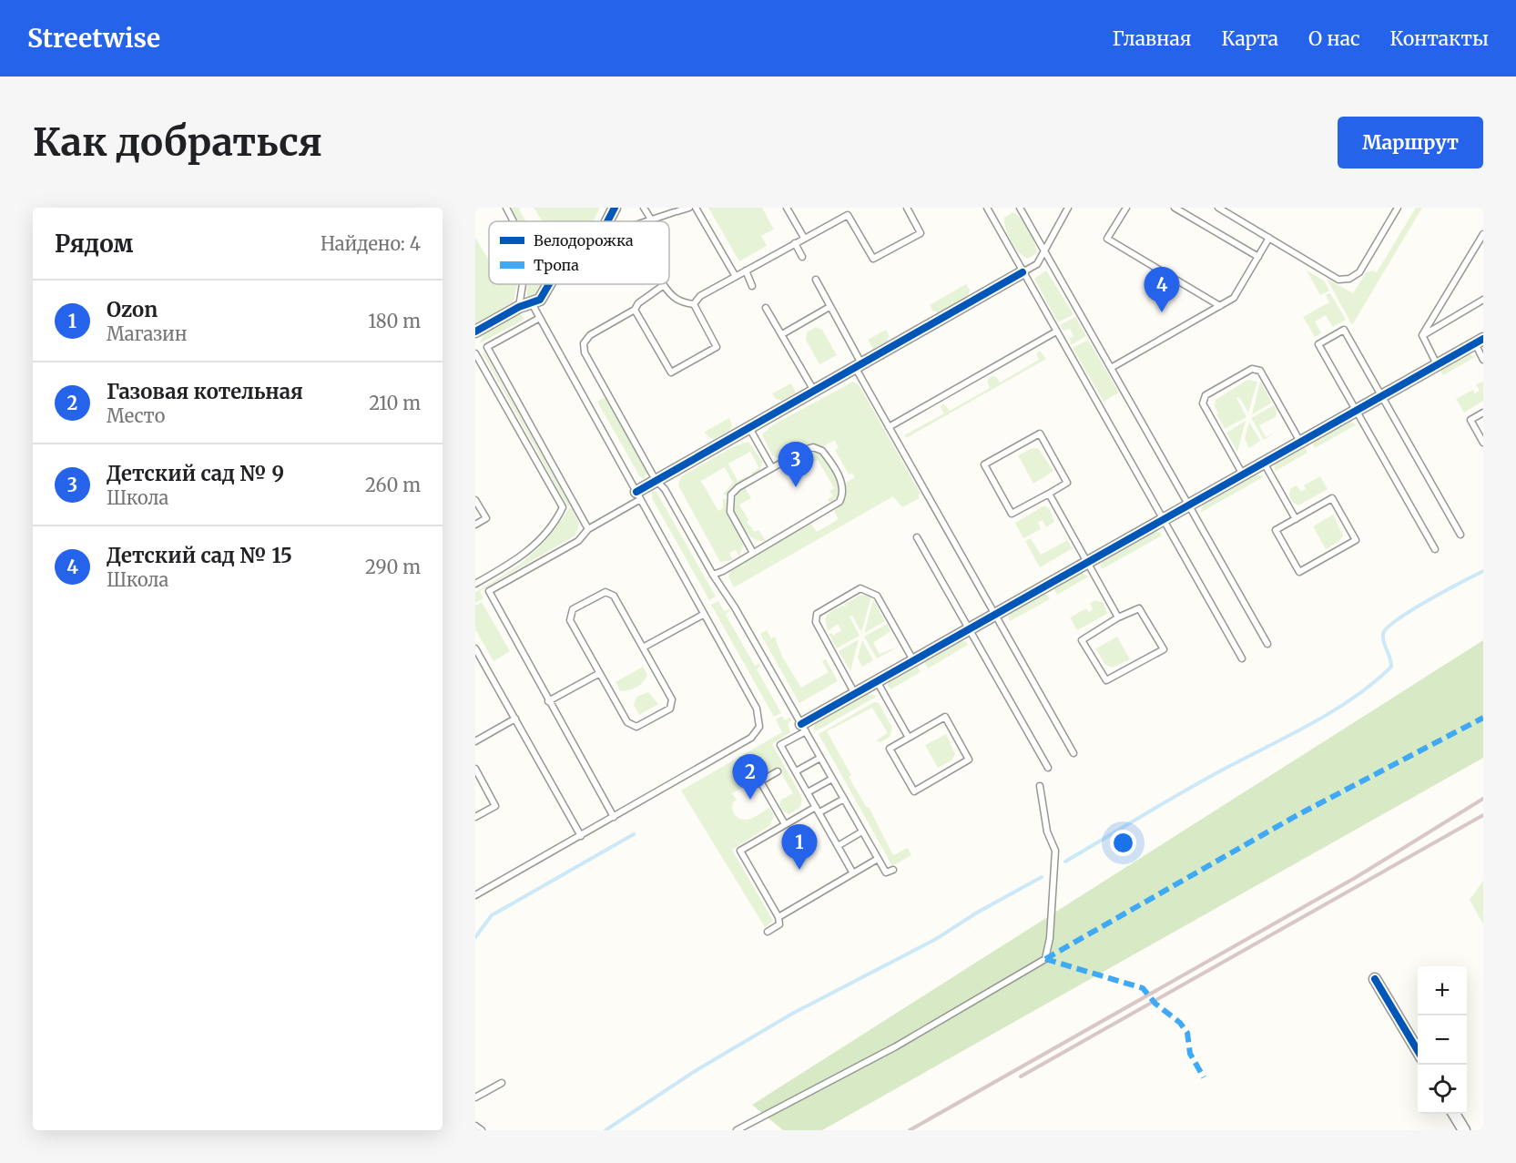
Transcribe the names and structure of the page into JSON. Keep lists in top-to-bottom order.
{
  "legend": ["Велодорожка", "Тропа"],
  "page": {
    "header": "Streetwise",
    "nav": [
      "Главная",
      "Карта",
      "О нас",
      "Контакты"
    ],
    "buttons": "Маршрут",
    "title": "Как добраться",
    "heading": ["Рядом", "Найдено: 4"],
    "pins": [
      "4",
      "3",
      "2",
      "1"
    ],
    "list": [
      {
        "mark": "1",
        "name": "Ozon",
        "note": "Магазин",
        "value": "180 m"
      },
      {
        "mark": "2",
        "name": "Газовая котельная",
        "note": "Место",
        "value": "210 m"
      },
      {
        "mark": "3",
        "name": "Детский сад № 9",
        "note": "Школа",
        "value": "260 m"
      },
      {
        "mark": "4",
        "name": "Детский сад № 15",
        "note": "Школа",
        "value": "290 m"
      }
    ],
    "map_buttons": ["+", "−"]
  }
}
